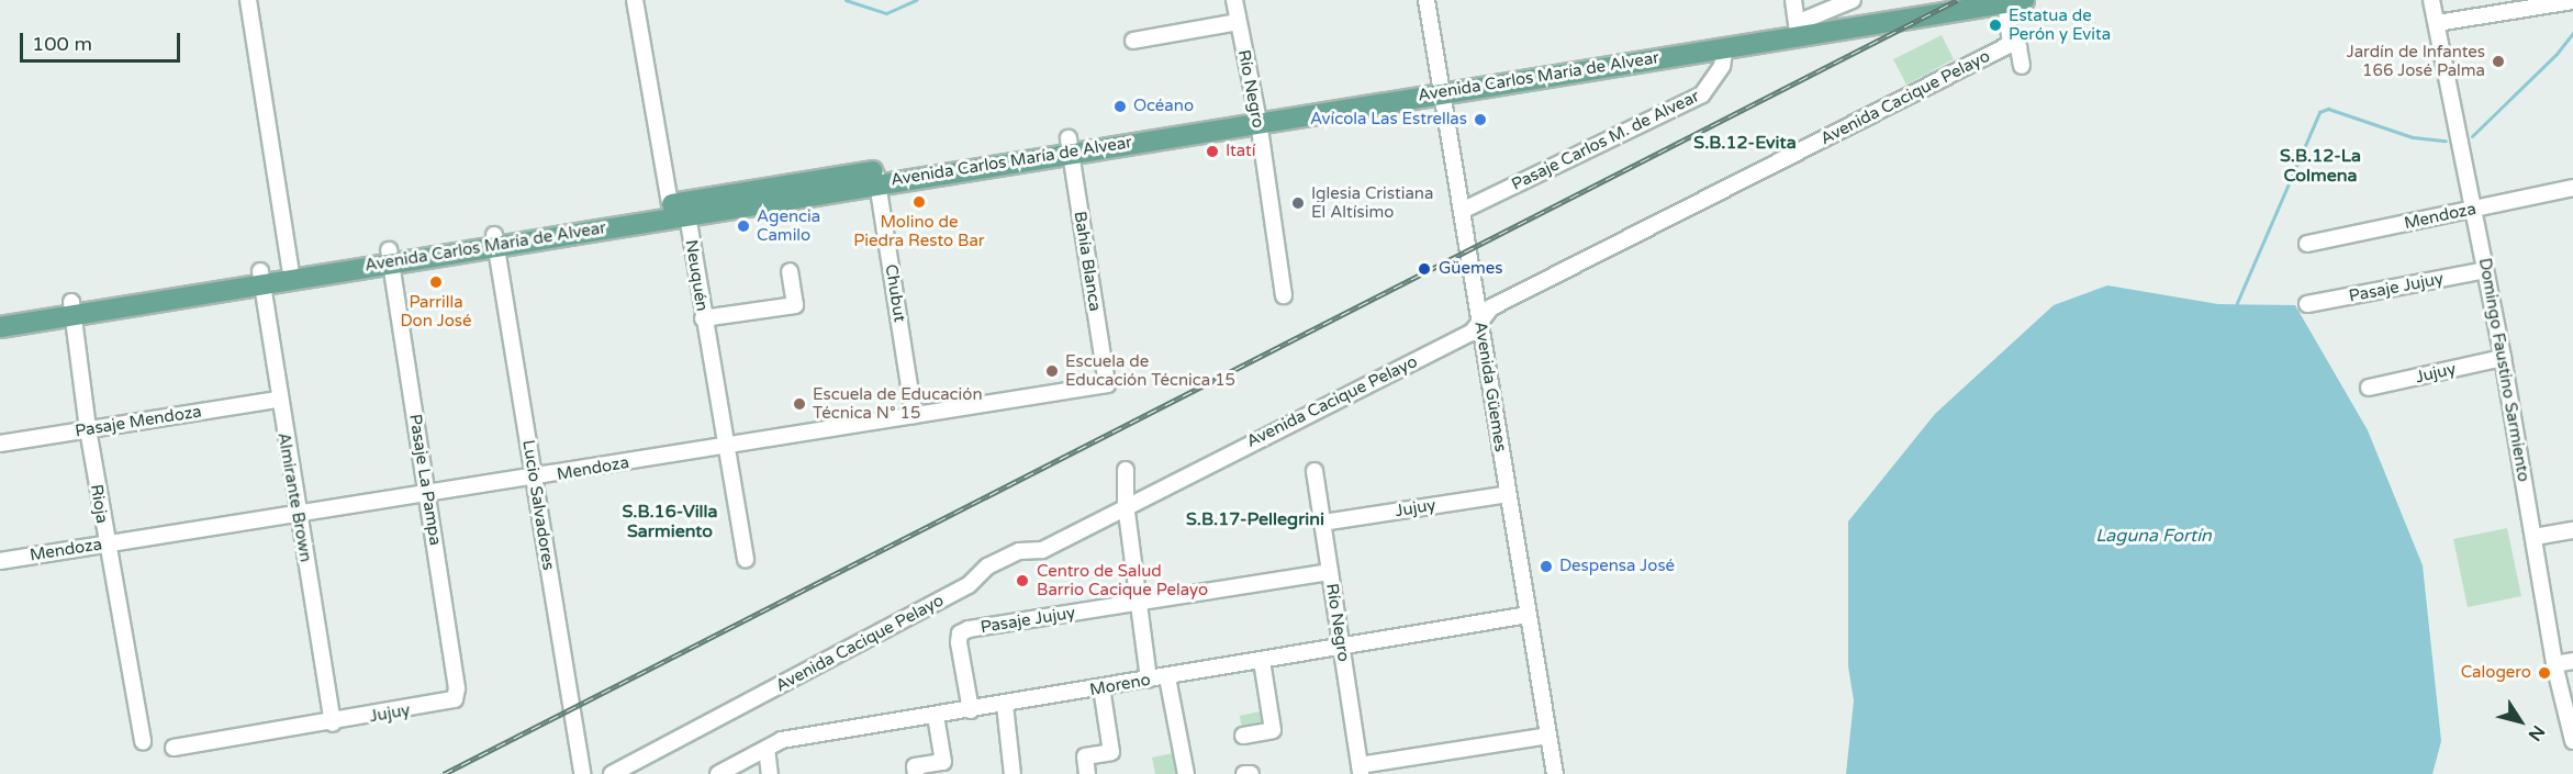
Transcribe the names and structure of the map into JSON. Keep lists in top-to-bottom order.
{
  "streets": {
    "main road": ["Avenida Carlos María de Alvear"],
    "street": [
      "Río Negro",
      "Avenida Cacique Pelayo",
      "Pasaje Carlos M. de Alvear",
      "Mendoza",
      "Bahía Blanca",
      "Neuquén",
      "Pasaje Jujuy",
      "Chubut",
      "Domingo Faustino Sarmiento",
      "Jujuy",
      "Avenida Güemes",
      "Pasaje Mendoza",
      "Pasaje La Pampa",
      "Almirante Brown",
      "Rioja",
      "Lucio Salvadores",
      "Moreno"
    ]
  },
  "crossings": [
    ["Avenida Carlos María de Alvear", "Río Negro"],
    ["Avenida Carlos María de Alvear", "Avenida Cacique Pelayo"],
    ["Avenida Carlos María de Alvear", "Pasaje Carlos M. de Alvear"],
    ["Avenida Carlos María de Alvear", "Bahía Blanca"],
    ["Avenida Carlos María de Alvear", "Neuquén"],
    ["Avenida Carlos María de Alvear", "Chubut"],
    ["Avenida Carlos María de Alvear", "Avenida Güemes"],
    ["Avenida Carlos María de Alvear", "Pasaje La Pampa"],
    ["Avenida Carlos María de Alvear", "Almirante Brown"],
    ["Avenida Carlos María de Alvear", "Rioja"],
    ["Avenida Carlos María de Alvear", "Lucio Salvadores"],
    ["Río Negro", "Pasaje Jujuy"],
    ["Río Negro", "Jujuy"],
    ["Río Negro", "Moreno"],
    ["Avenida Cacique Pelayo", "Avenida Güemes"],
    ["Pasaje Carlos M. de Alvear", "Avenida Güemes"],
    ["Mendoza", "Bahía Blanca"],
    ["Mendoza", "Neuquén"],
    ["Mendoza", "Chubut"],
    ["Mendoza", "Domingo Faustino Sarmiento"],
    ["Mendoza", "Pasaje La Pampa"],
    ["Mendoza", "Almirante Brown"],
    ["Mendoza", "Rioja"],
    ["Mendoza", "Lucio Salvadores"],
    ["Pasaje Jujuy", "Domingo Faustino Sarmiento"],
    ["Pasaje Jujuy", "Moreno"],
    ["Domingo Faustino Sarmiento", "Jujuy"],
    ["Jujuy", "Avenida Güemes"],
    ["Jujuy", "Pasaje La Pampa"],
    ["Jujuy", "Almirante Brown"],
    ["Avenida Güemes", "Moreno"],
    ["Pasaje Mendoza", "Almirante Brown"],
    ["Pasaje Mendoza", "Rioja"]
  ],
  "districts": [
    "S.B.12-Evita",
    "S.B.12-La Colmena",
    "S.B.16-Villa Sarmiento",
    "S.B.17-Pellegrini"
  ],
  "water": ["Laguna Fortín"],
  "places": [
    "Estatua de Perón y Evita",
    "Jardín de Infantes 166 José Palma",
    "Océano",
    "Avícola Las Estrellas",
    "Itatí",
    "Molino de Piedra Resto Bar",
    "Iglesia Cristiana El Altísimo",
    "Agencia Camilo",
    "Güemes",
    "Parrilla Don José",
    "Escuela de Educación Técnica 15",
    "Escuela de Educación Técnica N° 15",
    "Despensa José",
    "Centro de Salud Barrio Cacique Pelayo",
    "Calogero"
  ],
  "scale_bar": "100 m",
  "north": "bottom right"
}
